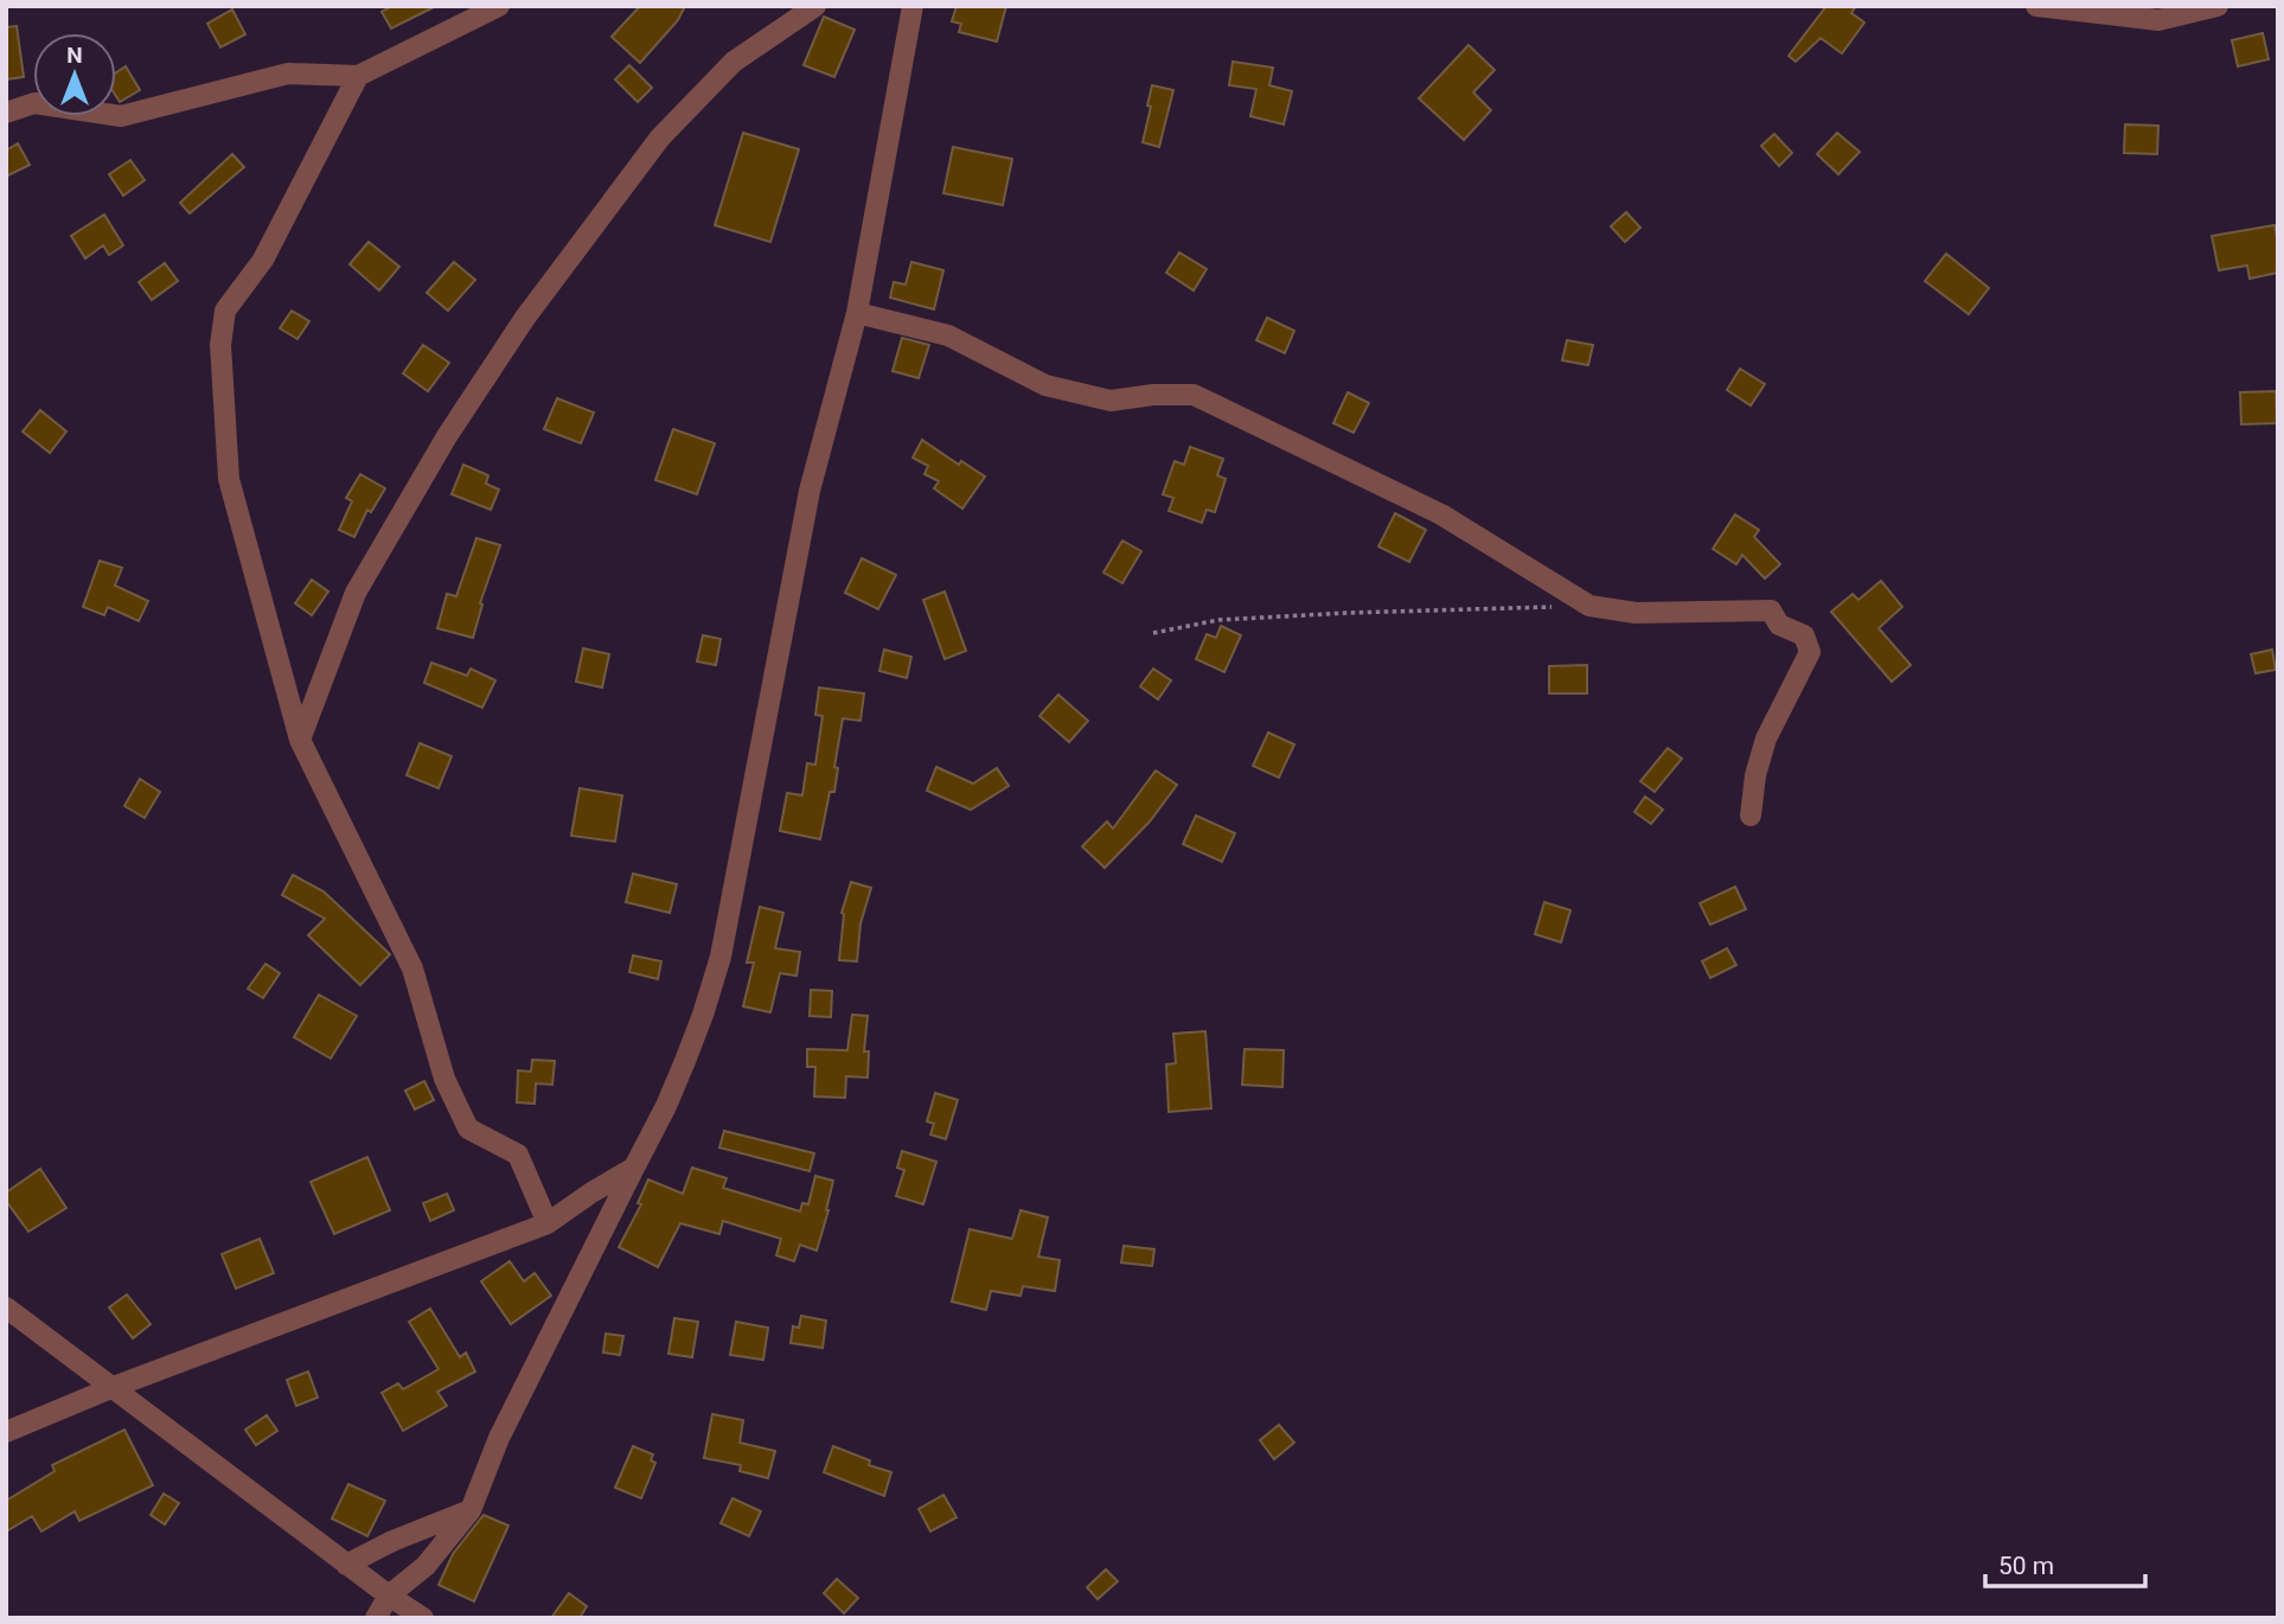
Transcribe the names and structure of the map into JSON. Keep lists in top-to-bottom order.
{
  "scale_bar": "50 m",
  "north": "top"
}
